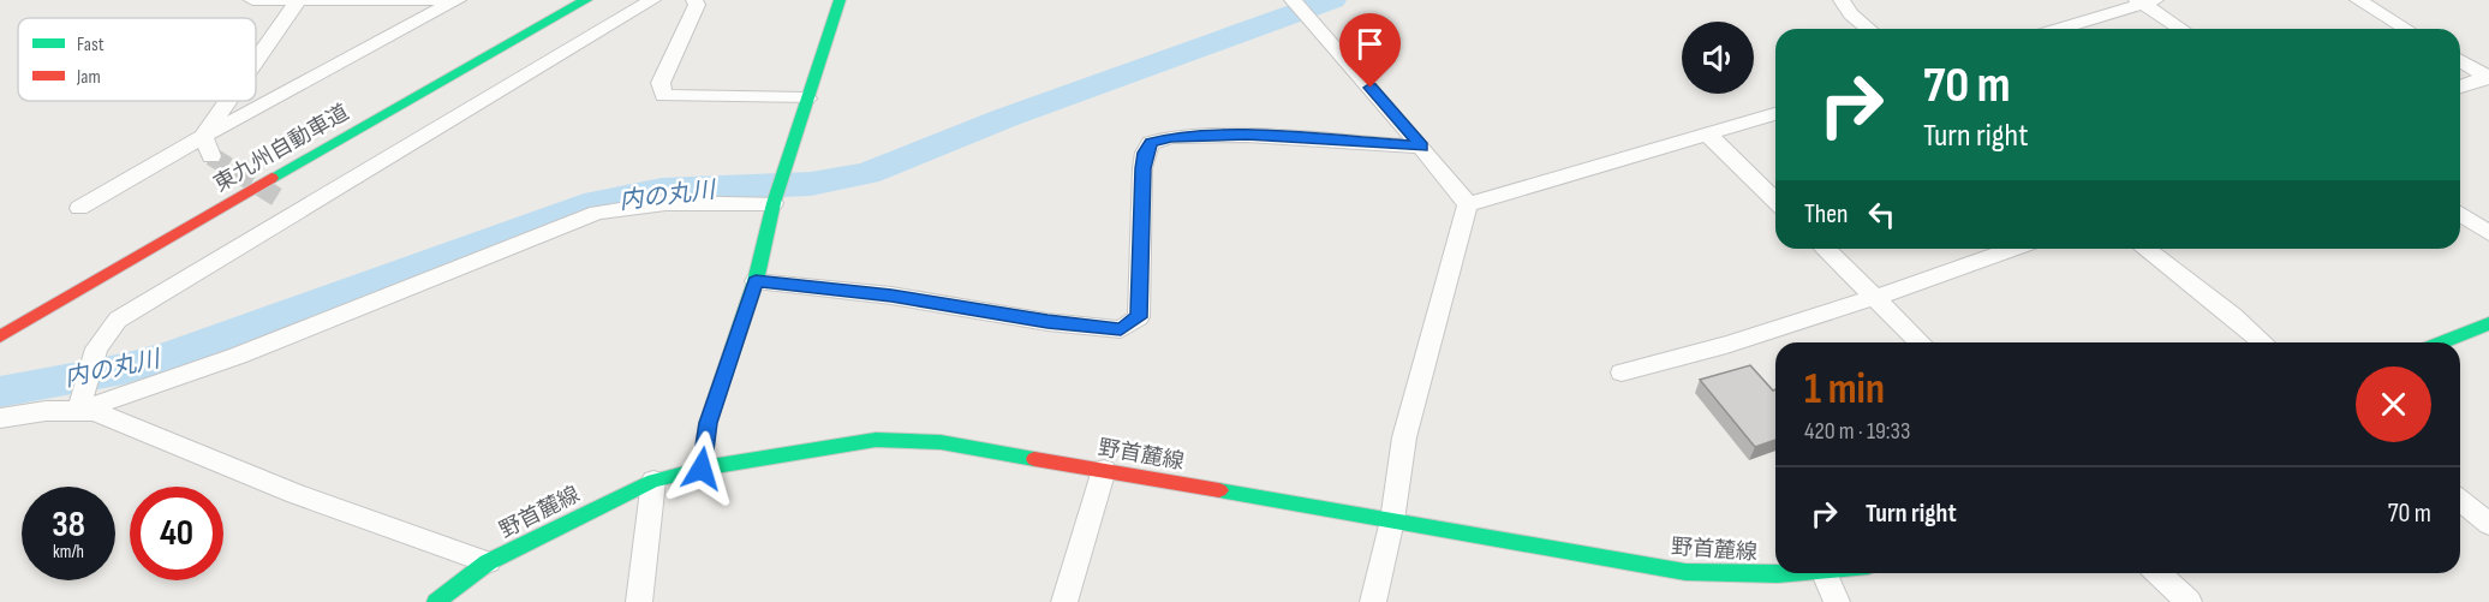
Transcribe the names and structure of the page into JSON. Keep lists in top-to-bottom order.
{
  "streets": {
    "main road": ["東九州自動車道", "野首麓線"]
  },
  "water": ["内の丸川"],
  "legend": ["Fast", "Jam"],
  "page": {
    "turn": ["70 m", "Turn right"],
    "then": "Then",
    "heading": ["1 min", "420 m · 19:33"],
    "list": [
      {
        "name": "Turn right",
        "value": "70 m"
      }
    ],
    "speed": "38 km/h",
    "limit": "40"
  }
}
